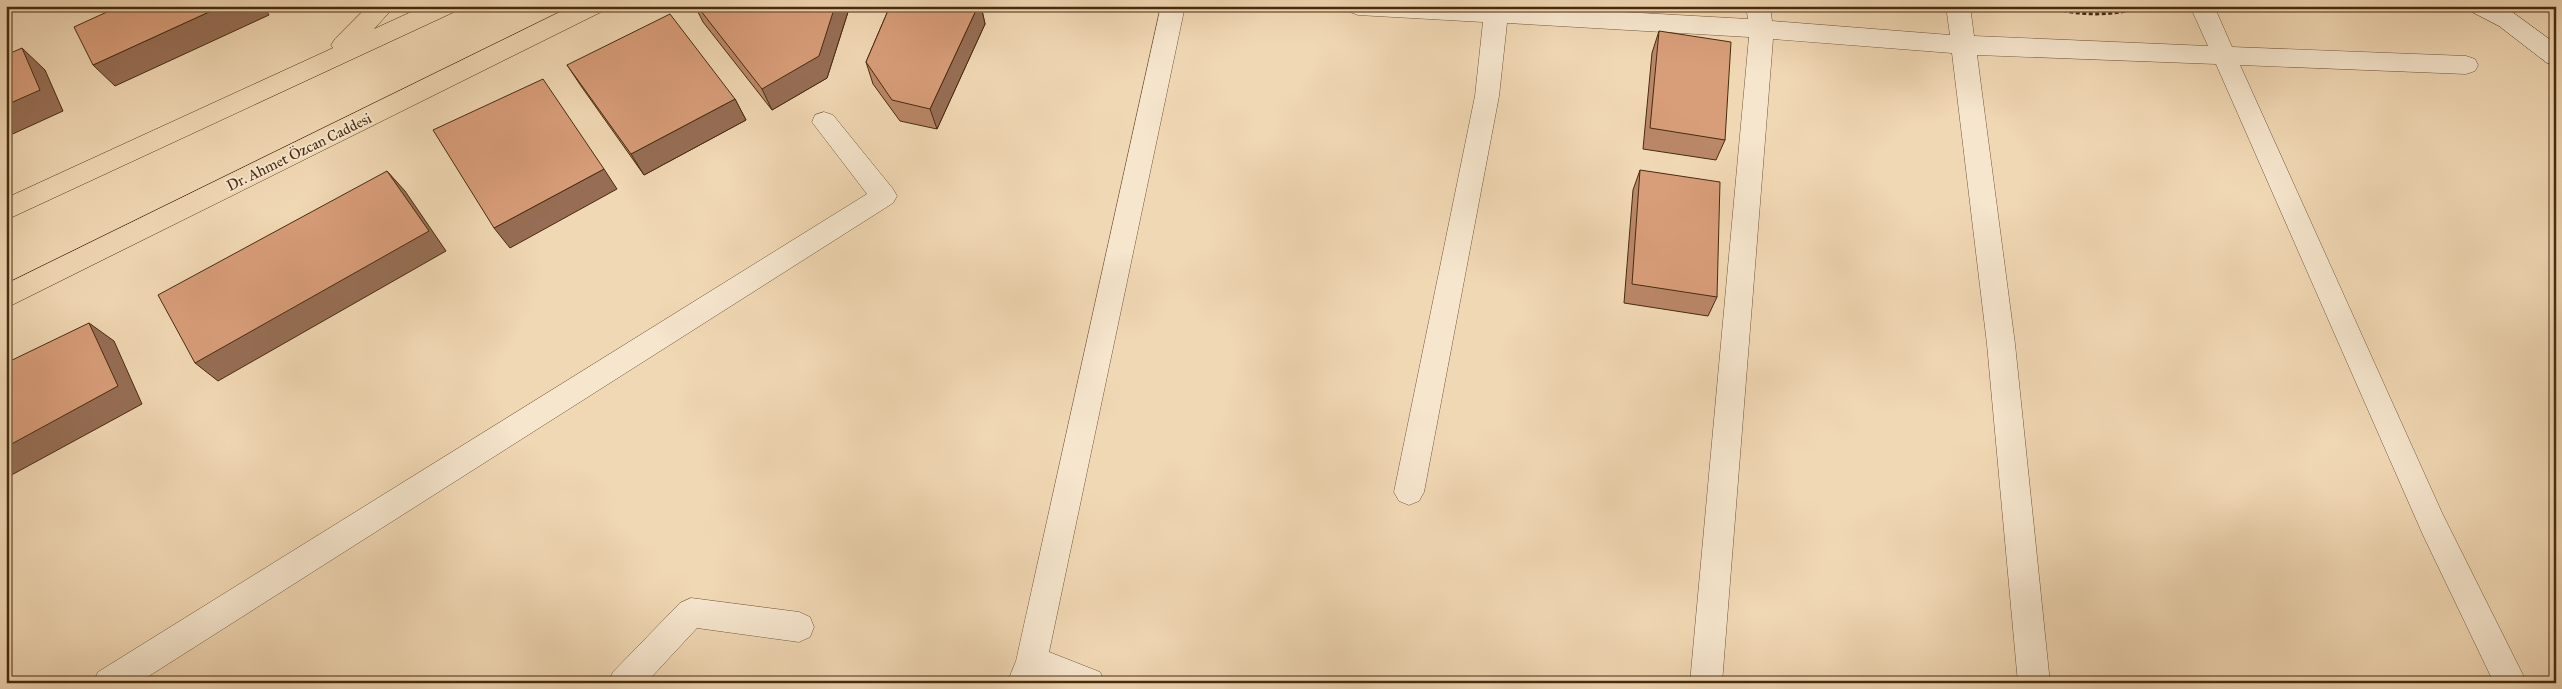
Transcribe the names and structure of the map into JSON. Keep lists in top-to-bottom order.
{
  "streets": {
    "main road": ["Dr. Ahmet Özcan Caddesi"]
  }
}
